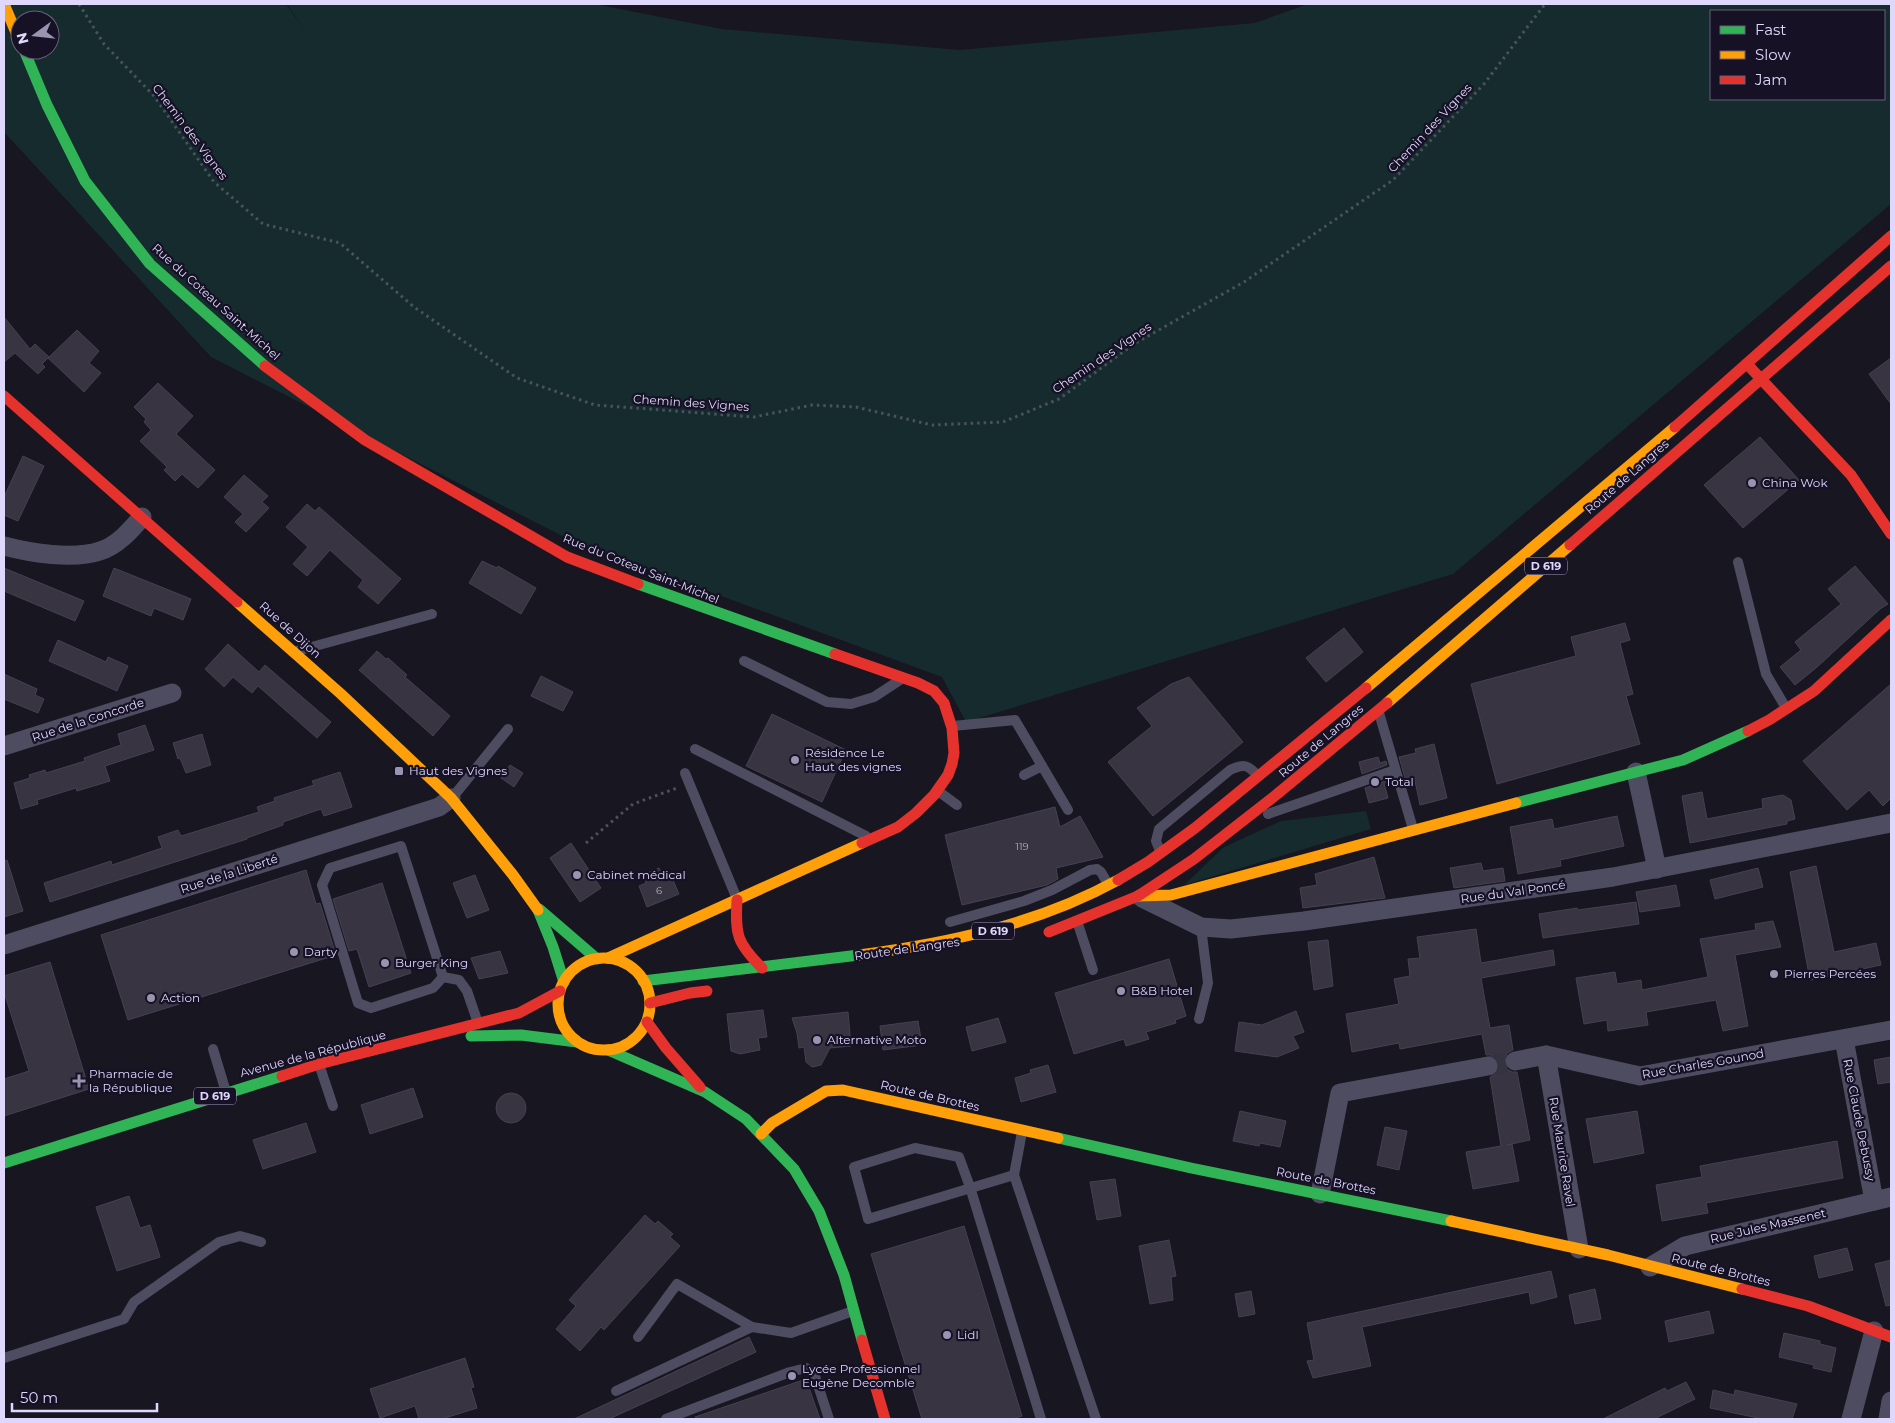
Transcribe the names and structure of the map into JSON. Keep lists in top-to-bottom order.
{
  "streets": {
    "street": [
      "Rue du Coteau Saint-Michel",
      "Route de Langres",
      "D 619",
      "Rue de Dijon",
      "Rue de la Concorde",
      "Rue de la Liberté",
      "Rue du Val Poncé",
      "Avenue de la République",
      "Rue Charles Gounod",
      "Route de Brottes",
      "Rue Claude Debussy",
      "Rue Maurice Ravel",
      "Rue Jules Massenet"
    ],
    "path": ["Chemin des Vignes"]
  },
  "crossings": [
    ["Rue du Coteau Saint-Michel", "Route de Langres"],
    ["Rue du Coteau Saint-Michel", "Rue de Dijon"],
    ["Rue du Coteau Saint-Michel", "Avenue de la République"],
    ["Route de Langres", "D 619"],
    ["Route de Langres", "Rue de Dijon"],
    ["Route de Langres", "Rue du Val Poncé"],
    ["Route de Langres", "Avenue de la République"],
    ["Rue de Dijon", "Rue de la Liberté"],
    ["Rue de Dijon", "Avenue de la République"],
    ["Rue Charles Gounod", "Rue Claude Debussy"],
    ["Rue Charles Gounod", "Rue Maurice Ravel"],
    ["Route de Brottes", "Rue Maurice Ravel"],
    ["Route de Brottes", "Rue Jules Massenet"],
    ["Rue Claude Debussy", "Rue Jules Massenet"]
  ],
  "places": {
    "other": [
      "China Wok",
      "Résidence Le Haut des vignes",
      "Total",
      "Cabinet médical",
      "Darty",
      "Burger King",
      "Pierres Percées",
      "B&B Hotel",
      "Action",
      "Alternative Moto",
      "Lidl",
      "Lycée Professionnel Eugène Decomble"
    ],
    "transit": ["Haut des Vignes"],
    "health": ["Pharmacie de la République"]
  },
  "house_numbers": ["119", "6"],
  "legend": ["Fast", "Slow", "Jam"],
  "scale_bar": "50 m",
  "north": "left"
}
